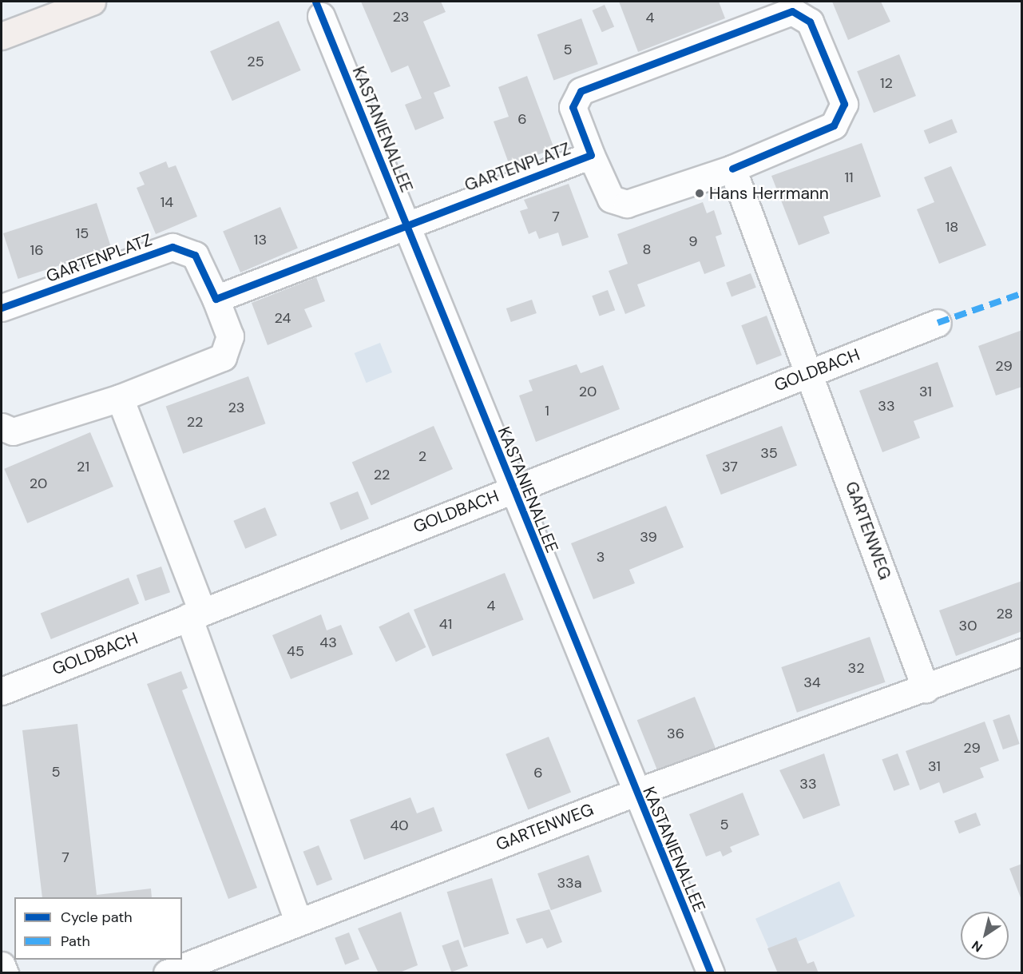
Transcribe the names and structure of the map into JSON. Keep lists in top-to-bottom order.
{
  "streets": {
    "street": [
      "KASTANIENALLEE",
      "GARTENPLATZ",
      "GOLDBACH",
      "GARTENWEG"
    ]
  },
  "crossings": [
    ["KASTANIENALLEE", "GARTENPLATZ"],
    ["KASTANIENALLEE", "GOLDBACH"],
    ["KASTANIENALLEE", "GARTENWEG"],
    ["GOLDBACH", "GARTENWEG"]
  ],
  "places": ["Hans Herrmann"],
  "house_numbers": [
    "23",
    "4",
    "5",
    "25",
    "12",
    "6",
    "11",
    "14",
    "7",
    "18",
    "15",
    "13",
    "9",
    "8",
    "16",
    "24",
    "29",
    "20",
    "31",
    "33",
    "23",
    "1",
    "22",
    "35",
    "2",
    "21",
    "37",
    "22",
    "20",
    "39",
    "3",
    "4",
    "28",
    "41",
    "30",
    "43",
    "45",
    "32",
    "34",
    "36",
    "29",
    "31",
    "5",
    "6",
    "33",
    "5",
    "40",
    "7",
    "33a"
  ],
  "legend": ["Cycle path", "Path"],
  "north": "bottom left"
}
